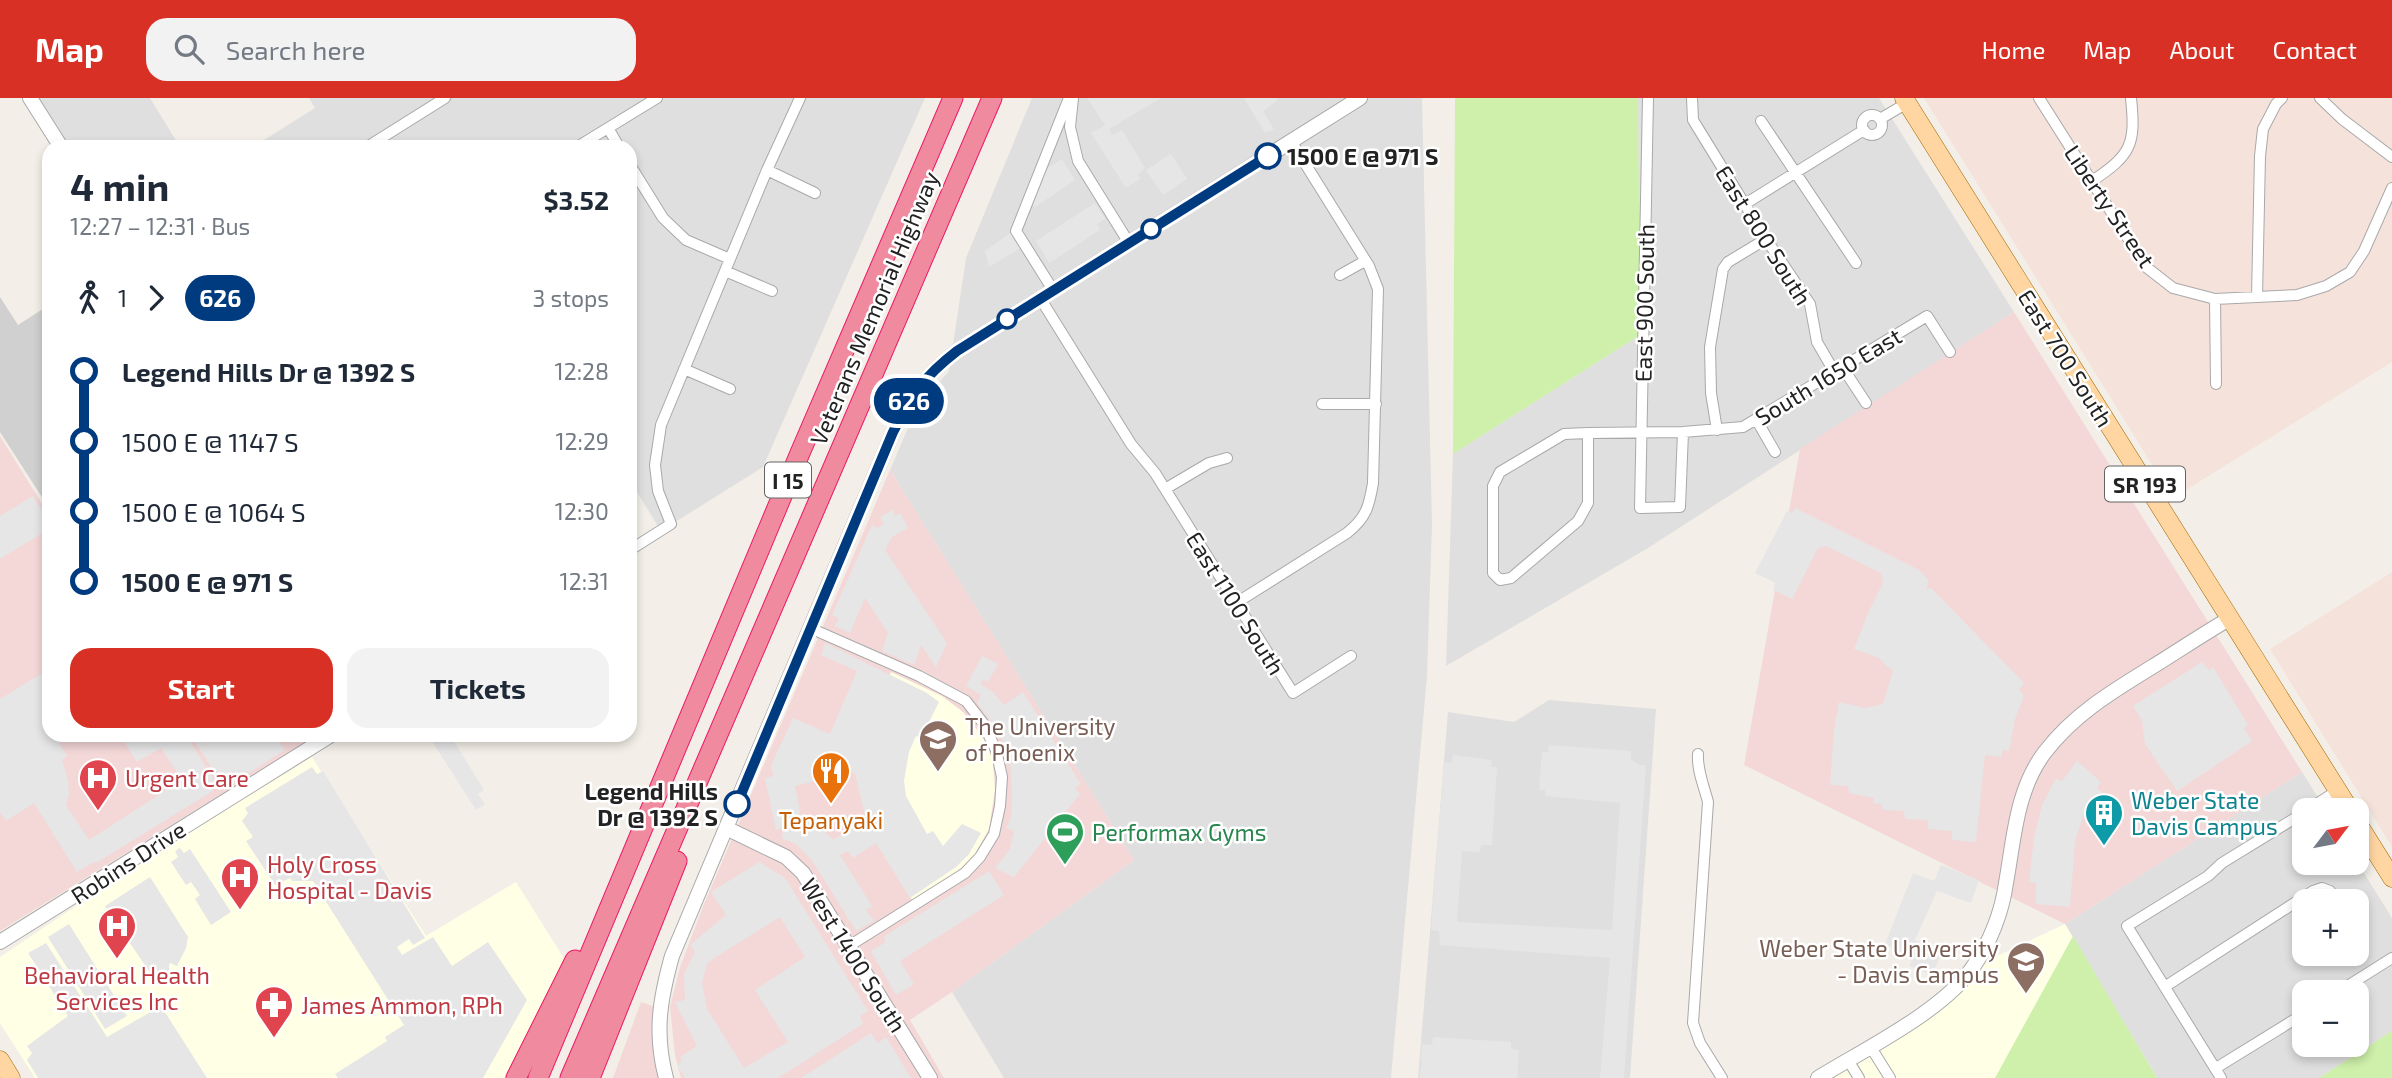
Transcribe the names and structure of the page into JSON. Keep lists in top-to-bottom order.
{
  "streets": {
    "highway": ["Veterans Memorial Highway", "I 15"],
    "main road": ["East 700 South", "SR 193"],
    "street": [
      "Liberty Street",
      "East 800 South",
      "East 900 South",
      "South 1650 East",
      "East 1100 South",
      "Robins Drive",
      "West 1400 South"
    ]
  },
  "crossings": [
    ["East 800 South", "South 1650 East"],
    ["East 900 South", "South 1650 East"],
    ["East 700 South", "SR 193"]
  ],
  "places": {
    "other": ["1500 E @ 971 S", "Legend Hills Dr @ 1392 S"],
    "school or university": ["The University of Phoenix", "Weber State University - Davis Campus"],
    "restaurant": ["Tepanyaki"],
    "hospital": ["Urgent Care", "Holy Cross Hospital - Davis", "Behavioral Health Services Inc"],
    "building": ["Weber State Davis Campus"],
    "sports": ["Performax Gyms"],
    "pharmacy": ["James Ammon, RPh"]
  },
  "lines": ["bus line 626"],
  "north": "top right",
  "page": {
    "header": "Map",
    "search": "Search here",
    "nav": [
      "Home",
      "Map",
      "About",
      "Contact"
    ],
    "on_map": "626",
    "heading": ["4 min", "12:27 – 12:31 · Bus", "$3.52"],
    "legs": ["1", "626", "3 stops"],
    "list": [
      {
        "name": "Legend Hills Dr @ 1392 S",
        "value": "12:28"
      },
      {
        "name": "1500 E @ 1147 S",
        "value": "12:29"
      },
      {
        "name": "1500 E @ 1064 S",
        "value": "12:30"
      },
      {
        "name": "1500 E @ 971 S",
        "value": "12:31"
      }
    ],
    "buttons": ["Start", "Tickets"],
    "map_buttons": ["+", "−"]
  }
}
